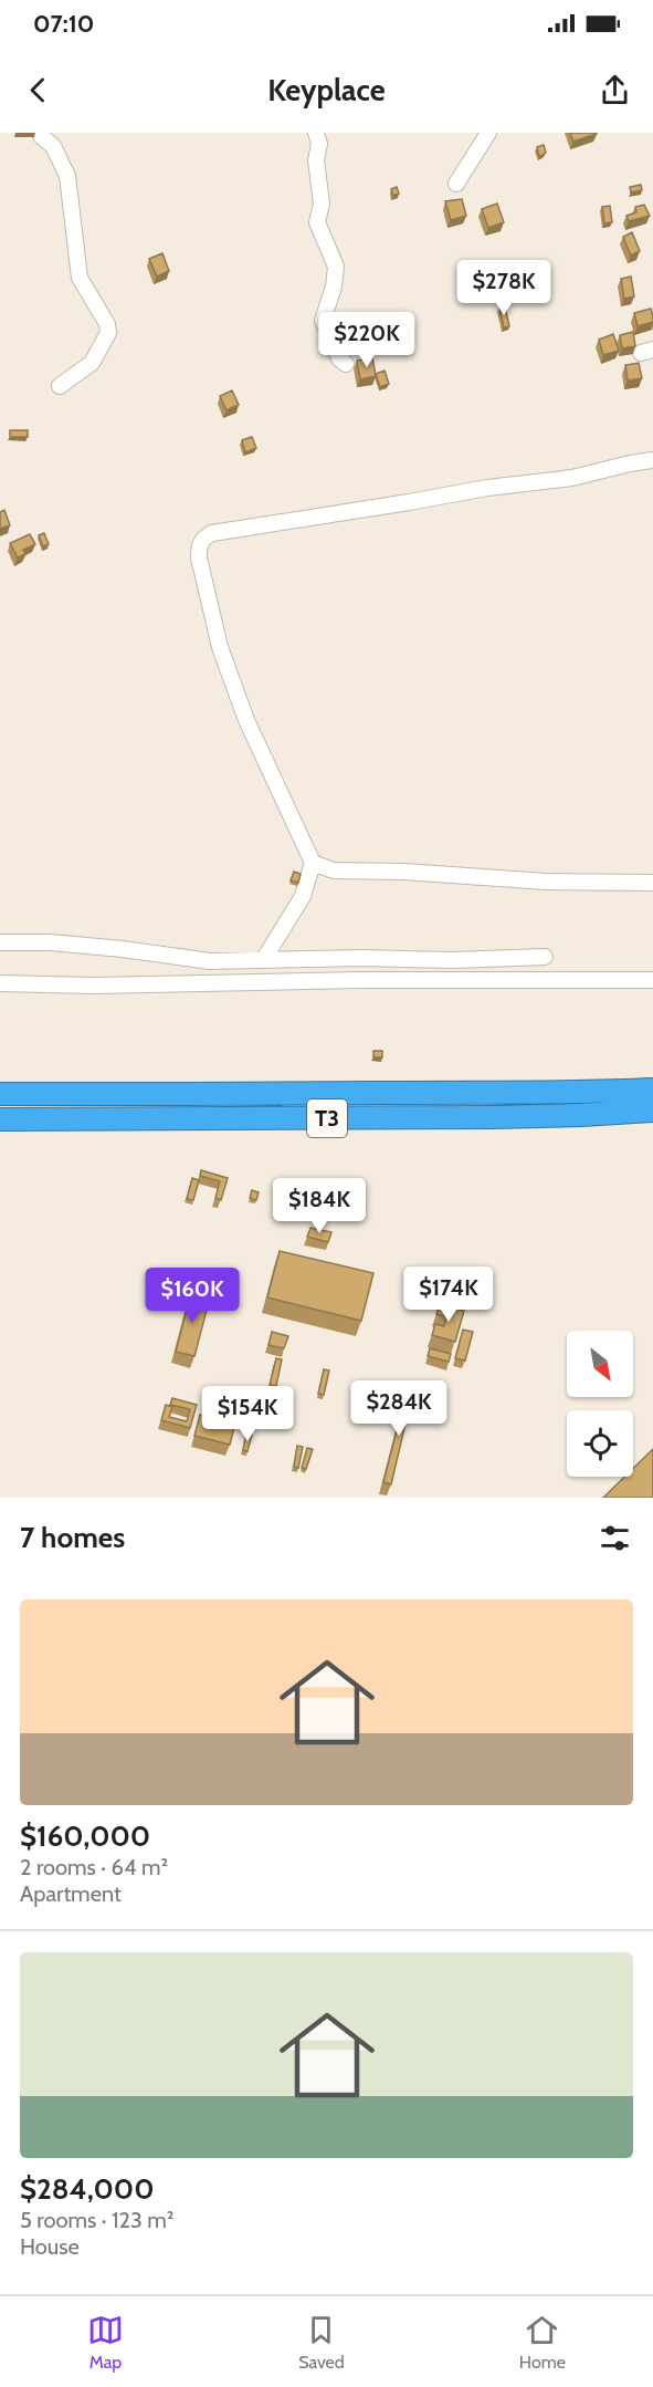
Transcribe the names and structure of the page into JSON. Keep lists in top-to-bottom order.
{
  "streets": {
    "highway": ["T3"]
  },
  "north": "bottom right",
  "page": {
    "status": "07:10",
    "header": "Keyplace",
    "price": [
      "$278K",
      "$220K",
      "$184K",
      "$174K",
      "$160K",
      "$284K",
      "$154K"
    ],
    "heading": "7 homes",
    "list": [
      {
        "name": "$160,000",
        "note": "2 rooms · 64 m² · Apartment"
      },
      {
        "name": "$284,000",
        "note": "5 rooms · 123 m² · House"
      }
    ],
    "tabs": ["Map", "Saved", "Home"]
  }
}
